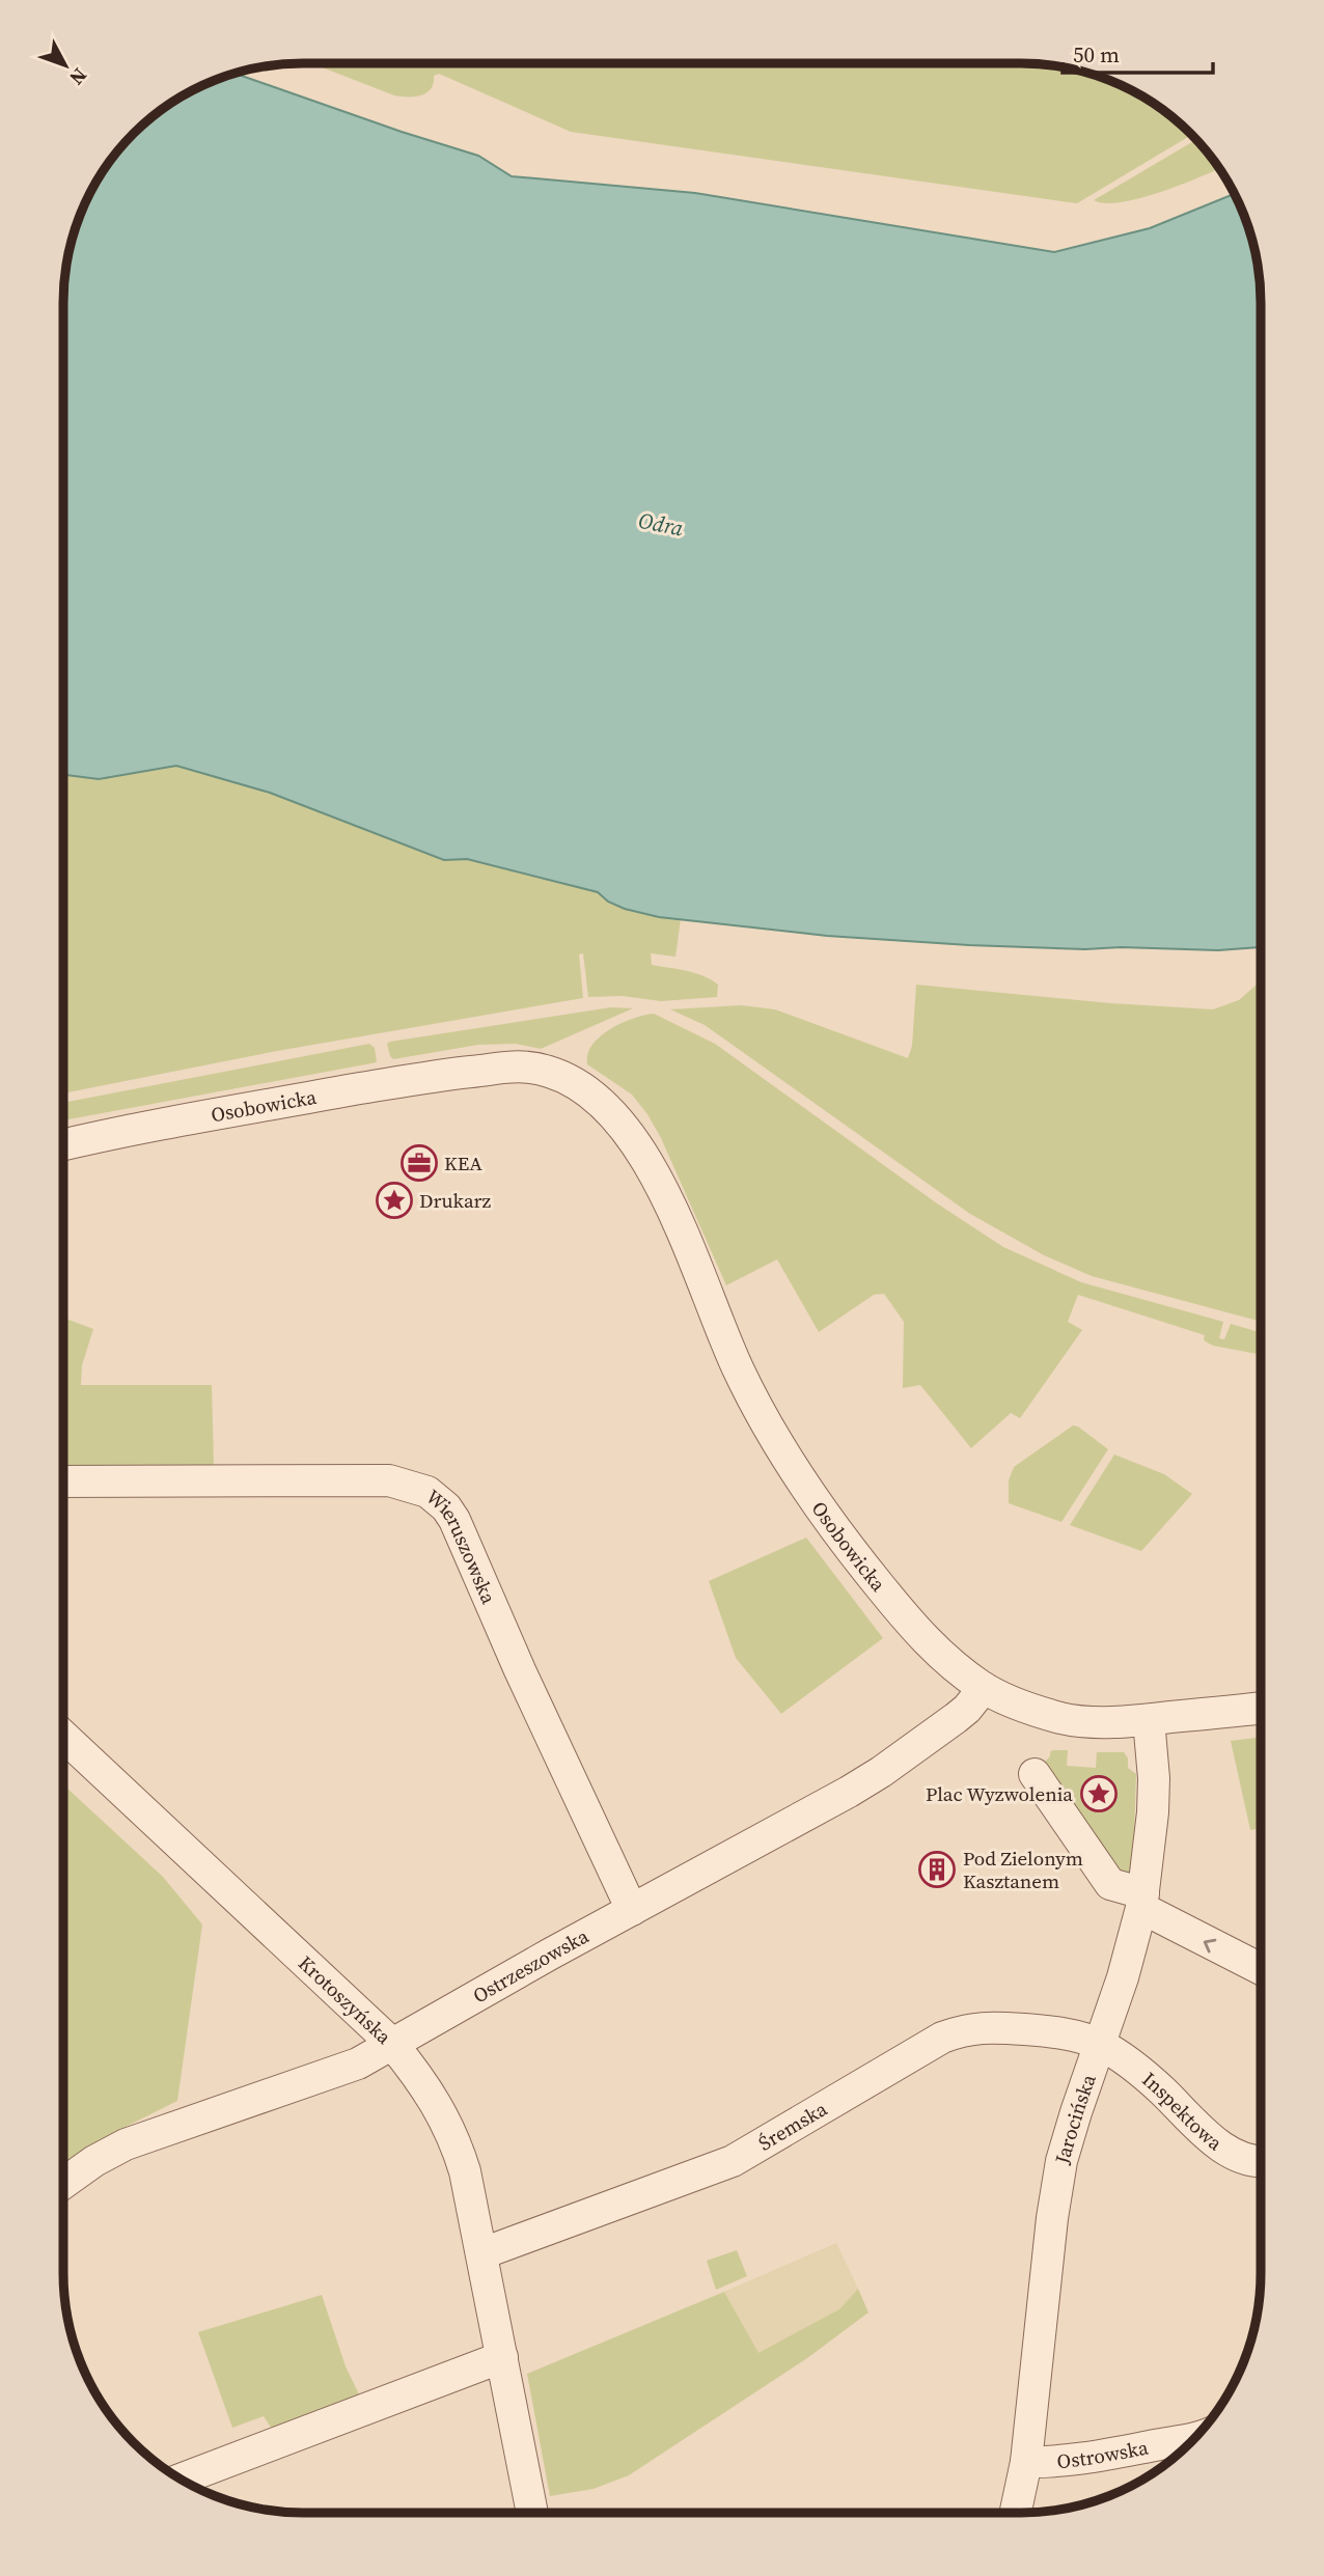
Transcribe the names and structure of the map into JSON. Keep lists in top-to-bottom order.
{
  "streets": {
    "street": [
      "Osobowicka",
      "Wieruszowska",
      "Ostrzeszowska",
      "Krotoszyńska",
      "Inspektowa",
      "Jarocińska",
      "Śremska",
      "Ostrowska"
    ]
  },
  "crossings": [
    ["Osobowicka", "Ostrzeszowska"],
    ["Osobowicka", "Jarocińska"],
    ["Wieruszowska", "Ostrzeszowska"],
    ["Ostrzeszowska", "Krotoszyńska"],
    ["Krotoszyńska", "Śremska"],
    ["Inspektowa", "Jarocińska"],
    ["Inspektowa", "Śremska"],
    ["Jarocińska", "Śremska"],
    ["Jarocińska", "Ostrowska"]
  ],
  "water": ["Odra"],
  "places": {
    "office": ["KEA"],
    "place": ["Drukarz", "Plac Wyzwolenia"],
    "building": ["Pod Zielonym Kasztanem"]
  },
  "scale_bar": "50 m",
  "north": "bottom right"
}
